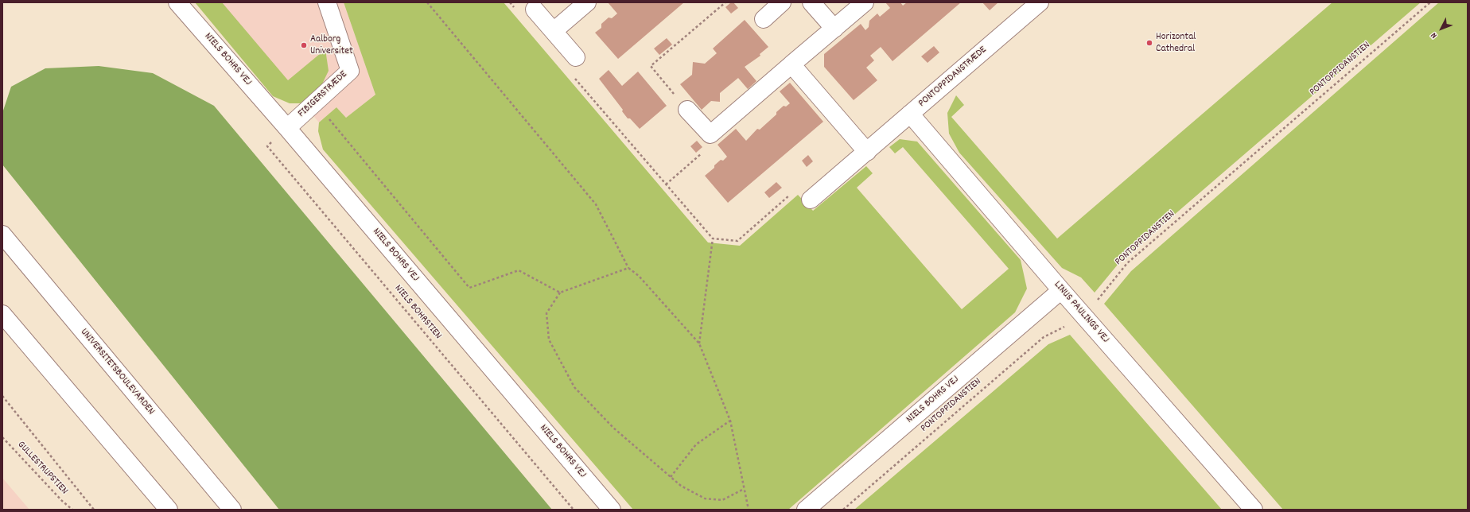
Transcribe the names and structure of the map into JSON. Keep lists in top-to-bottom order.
{
  "streets": {
    "street": [
      "NIELS BOHRS VEJ",
      "PONTOPPIDANSTRÆDE",
      "FIBIGERSTRÆDE",
      "LINUS PAULINGS VEJ",
      "UNIVERSITETSBOULEVARDEN"
    ],
    "path": ["PONTOPPIDANSTIEN", "NIELS BOHRSTIEN", "GULLESTRUPSTIEN"]
  },
  "crossings": [
    ["NIELS BOHRS VEJ", "FIBIGERSTRÆDE"],
    ["NIELS BOHRS VEJ", "NIELS BOHRSTIEN"],
    ["NIELS BOHRS VEJ", "LINUS PAULINGS VEJ"],
    ["PONTOPPIDANSTIEN", "LINUS PAULINGS VEJ"],
    ["PONTOPPIDANSTRÆDE", "LINUS PAULINGS VEJ"],
    ["FIBIGERSTRÆDE", "NIELS BOHRSTIEN"]
  ],
  "places": ["Horizontal Cathedral", "Aalborg Universitet"],
  "north": "bottom left"
}
